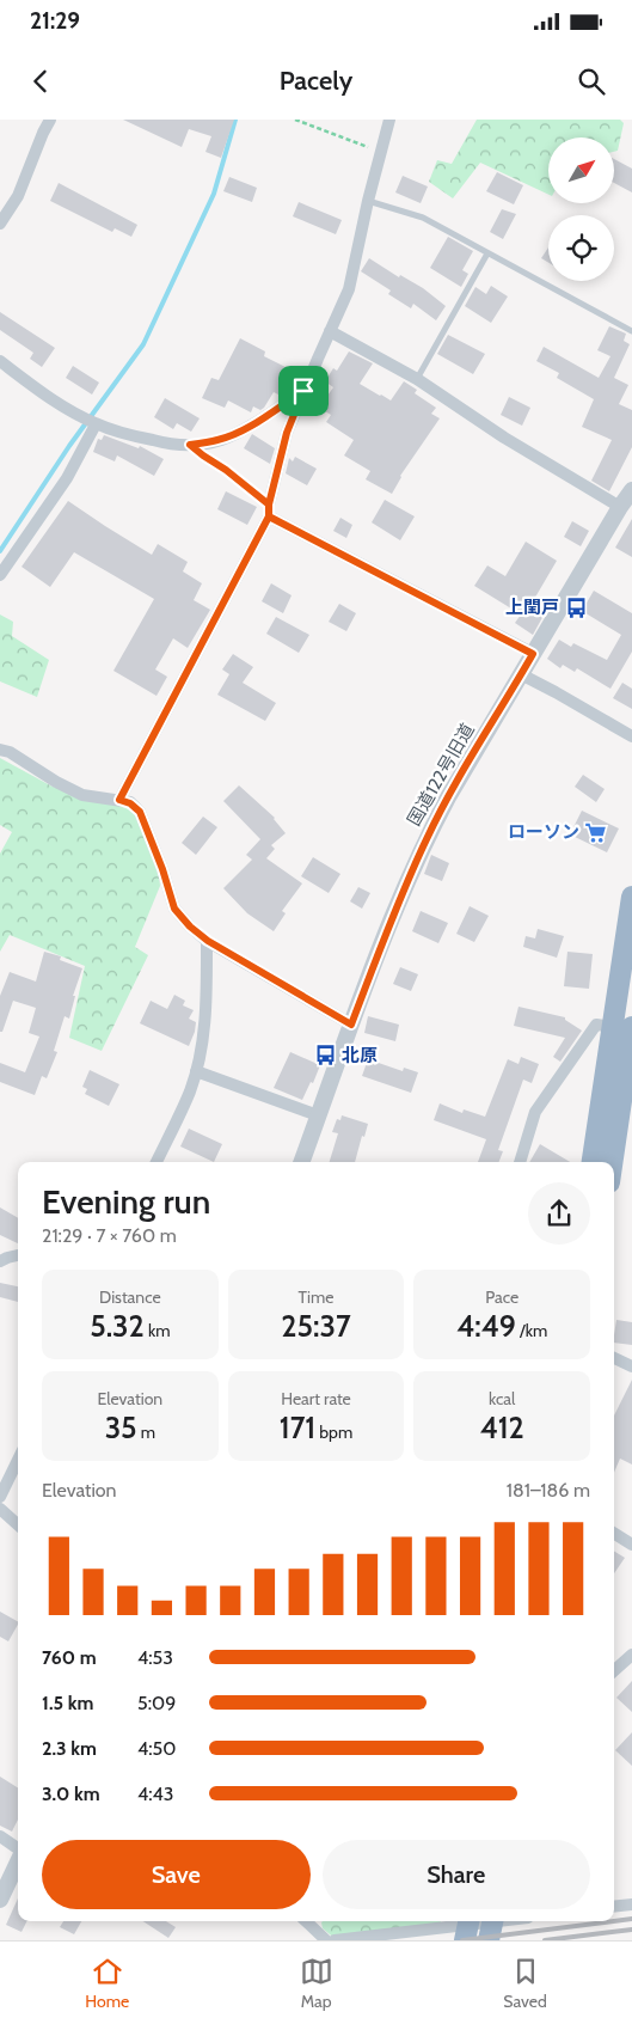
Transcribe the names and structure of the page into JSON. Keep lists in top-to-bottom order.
{
  "streets": {
    "street": ["国道122号旧道"]
  },
  "places": {
    "bus stop": ["上閏戸", "北原"],
    "supermarket": ["ローソン"]
  },
  "north": "top right",
  "page": {
    "status": "21:29",
    "header": "Pacely",
    "heading": ["Evening run", "21:29 · 7 × 760 m"],
    "stats": [
      ["Distance", "5.32 km"],
      ["Time", "25:37"],
      ["Pace", "4:49 /km"],
      ["Elevation", "35 m"],
      ["Heart rate", "171 bpm"],
      ["kcal", "412"]
    ],
    "chart": ["Elevation", "181–186 m"],
    "list": [
      {
        "name": "760 m",
        "note": "4:53"
      },
      {
        "name": "1.5 km",
        "note": "5:09"
      },
      {
        "name": "2.3 km",
        "note": "4:50"
      },
      {
        "name": "3.0 km",
        "note": "4:43"
      }
    ],
    "buttons": ["Save", "Share"],
    "tabs": ["Home", "Map", "Saved"]
  }
}
